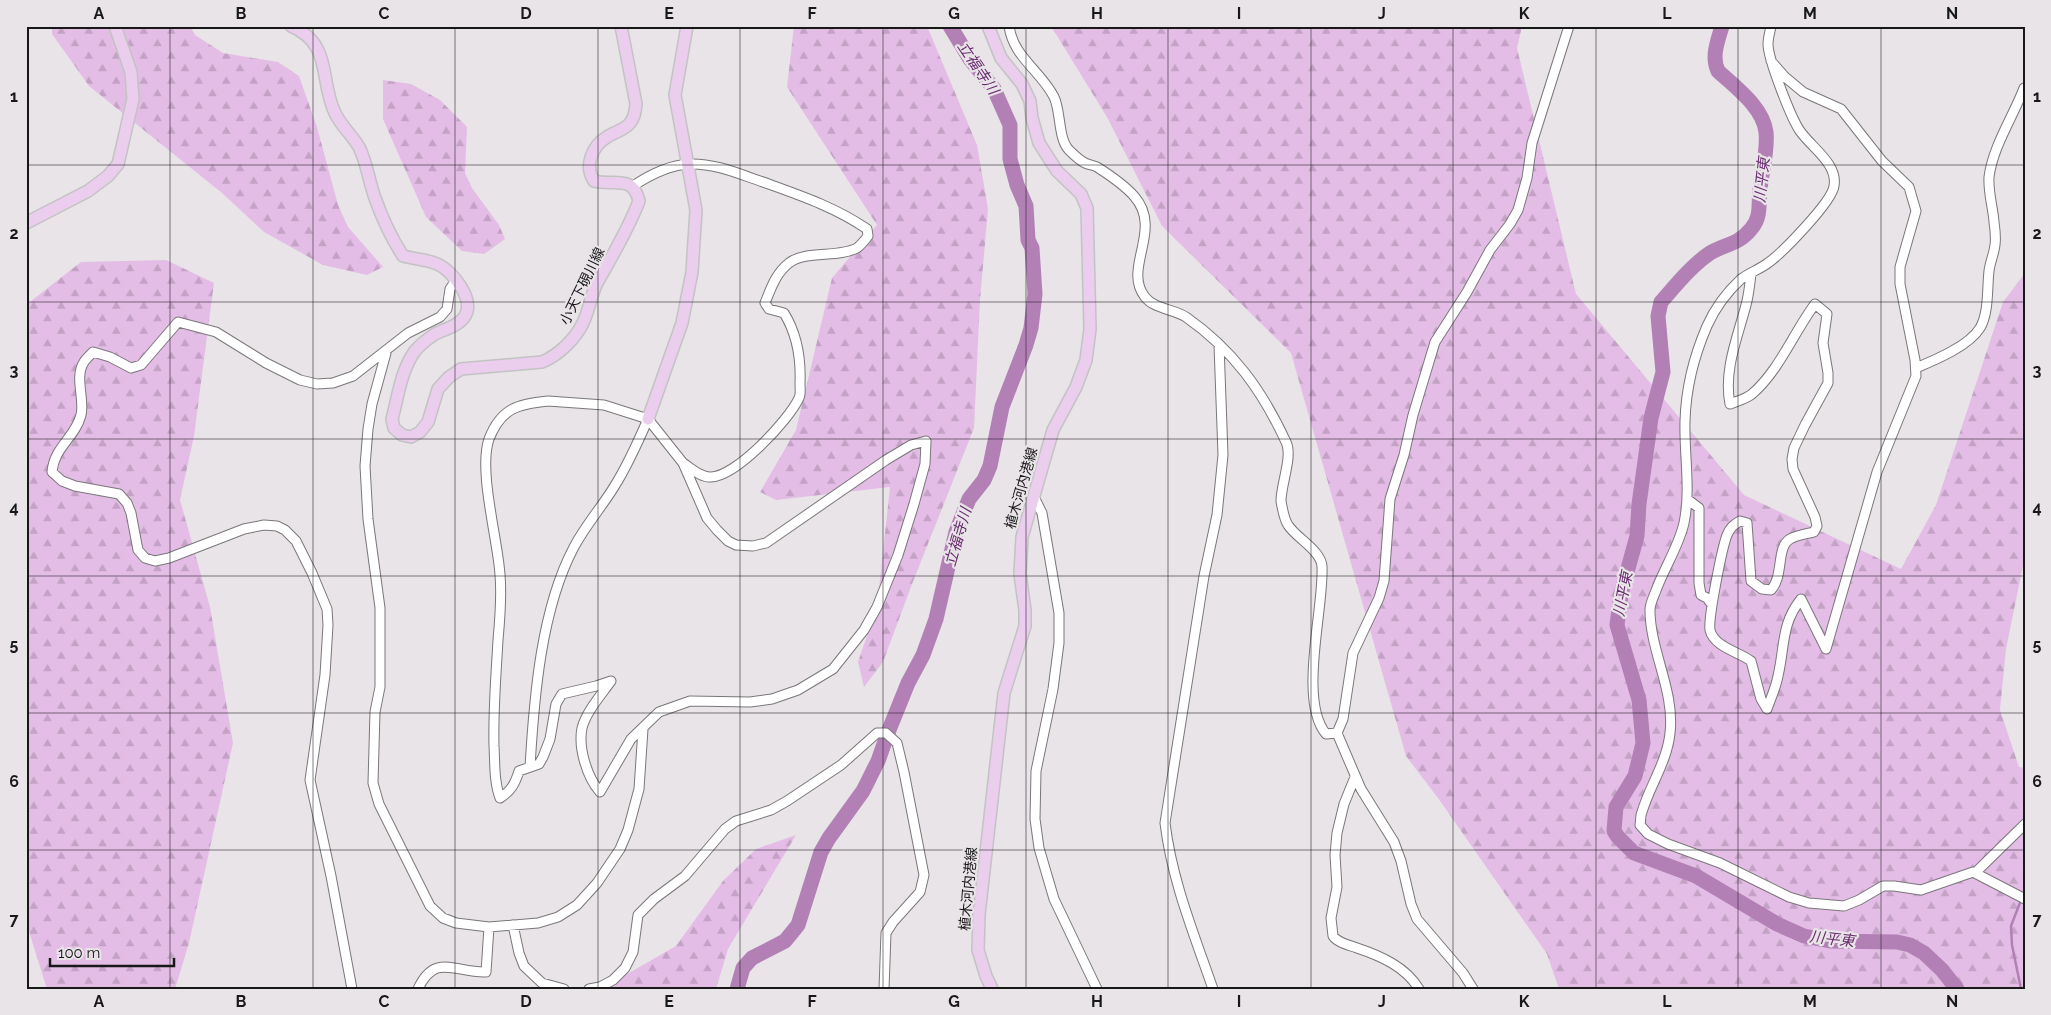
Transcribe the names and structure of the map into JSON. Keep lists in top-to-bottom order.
{
  "streets": {
    "main road": ["小天下硯川線", "植木河内港線"]
  },
  "water": ["立福寺川", "川平東"],
  "scale_bar": "100 m",
  "grid": {
    "columns": [
      "A",
      "B",
      "C",
      "D",
      "E",
      "F",
      "G",
      "H",
      "I",
      "J",
      "K",
      "L",
      "M",
      "N"
    ],
    "rows": [
      "1",
      "2",
      "3",
      "4",
      "5",
      "6",
      "7"
    ]
  }
}
